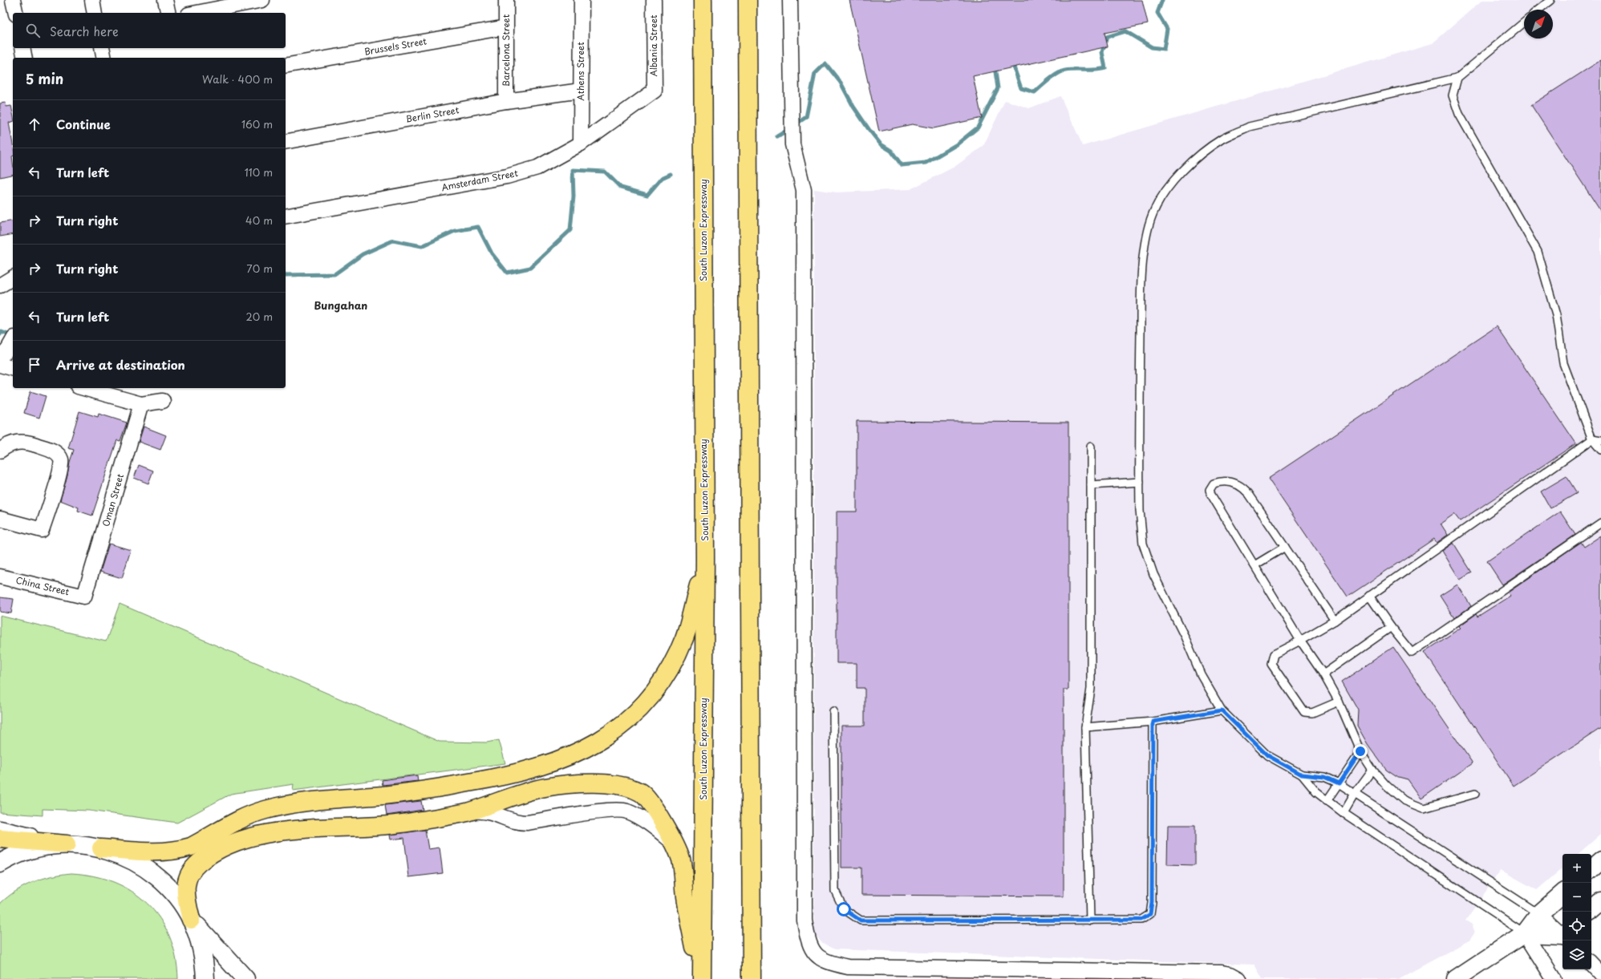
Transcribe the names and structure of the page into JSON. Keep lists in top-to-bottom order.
{
  "streets": {
    "highway": ["South Luzon Expressway"],
    "street": [
      "Albania Street",
      "Brussels Street",
      "Barcelona Street",
      "Athens Street",
      "Berlin Street",
      "Amsterdam Street",
      "Oman Street",
      "China Street"
    ]
  },
  "crossings": [
    ["Albania Street", "Amsterdam Street"],
    ["Brussels Street", "Barcelona Street"],
    ["Barcelona Street", "Berlin Street"],
    ["Athens Street", "Berlin Street"],
    ["Athens Street", "Amsterdam Street"],
    ["Oman Street", "China Street"]
  ],
  "districts": ["Bungahan"],
  "north": "top right",
  "page": {
    "search": "Search here",
    "heading": ["5 min", "Walk · 400 m"],
    "list": [
      ["Continue", "160 m"],
      ["Turn left", "110 m"],
      ["Turn right", "40 m"],
      ["Turn right", "70 m"],
      ["Turn left", "20 m"],
      "Arrive at destination"
    ],
    "map_buttons": ["+", "−"]
  }
}
